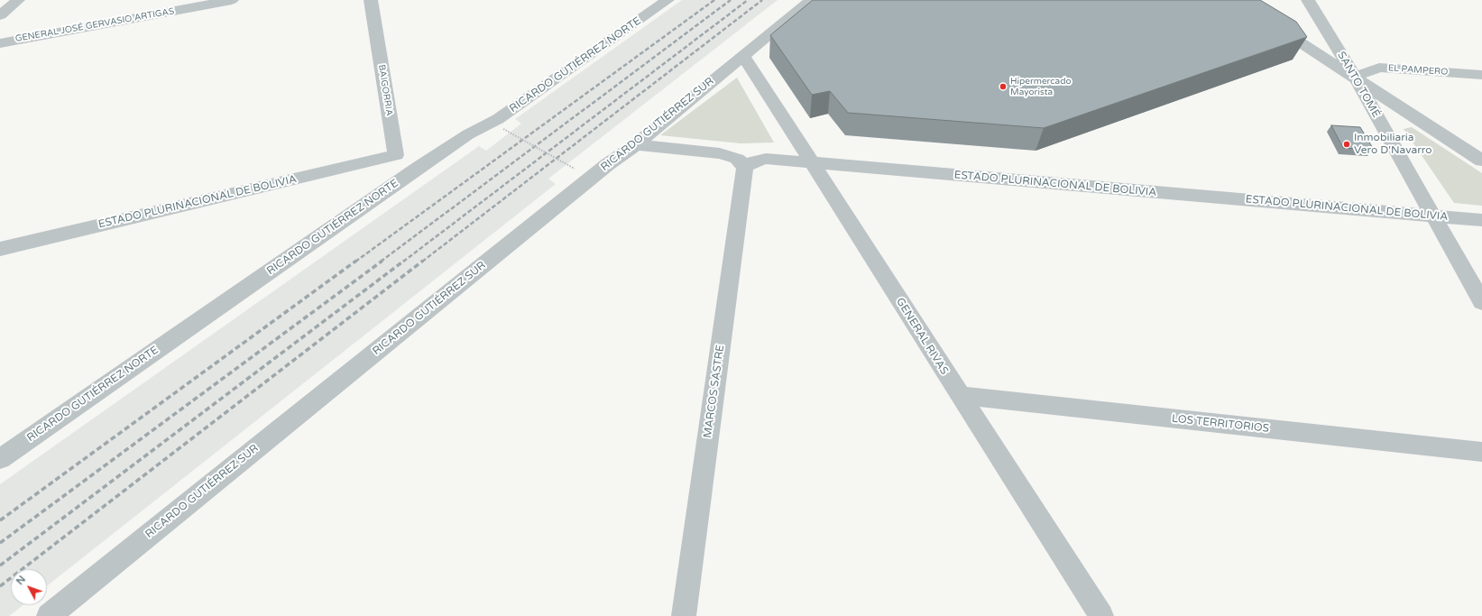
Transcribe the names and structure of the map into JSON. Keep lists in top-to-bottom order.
{
  "streets": {
    "street": [
      "GENERAL JOSÉ GERVASIO ARTIGAS",
      "RICARDO GUTIÉRREZ NORTE",
      "EL PAMPERO",
      "SANTO TOMÉ",
      "BAIGORRIA",
      "RICARDO GUTIÉRREZ SUR",
      "ESTADO PLURINACIONAL DE BOLIVIA",
      "GENERAL RIVAS",
      "MARCOS SASTRE",
      "LOS TERRITORIOS"
    ]
  },
  "crossings": [
    ["EL PAMPERO", "SANTO TOMÉ"],
    ["SANTO TOMÉ", "ESTADO PLURINACIONAL DE BOLIVIA"],
    ["BAIGORRIA", "ESTADO PLURINACIONAL DE BOLIVIA"],
    ["RICARDO GUTIÉRREZ SUR", "GENERAL RIVAS"],
    ["ESTADO PLURINACIONAL DE BOLIVIA", "GENERAL RIVAS"],
    ["ESTADO PLURINACIONAL DE BOLIVIA", "MARCOS SASTRE"],
    ["GENERAL RIVAS", "LOS TERRITORIOS"]
  ],
  "places": ["Hipermercado Mayorista", "Inmobiliaria Vero D'Navarro"],
  "north": "top left"
}
